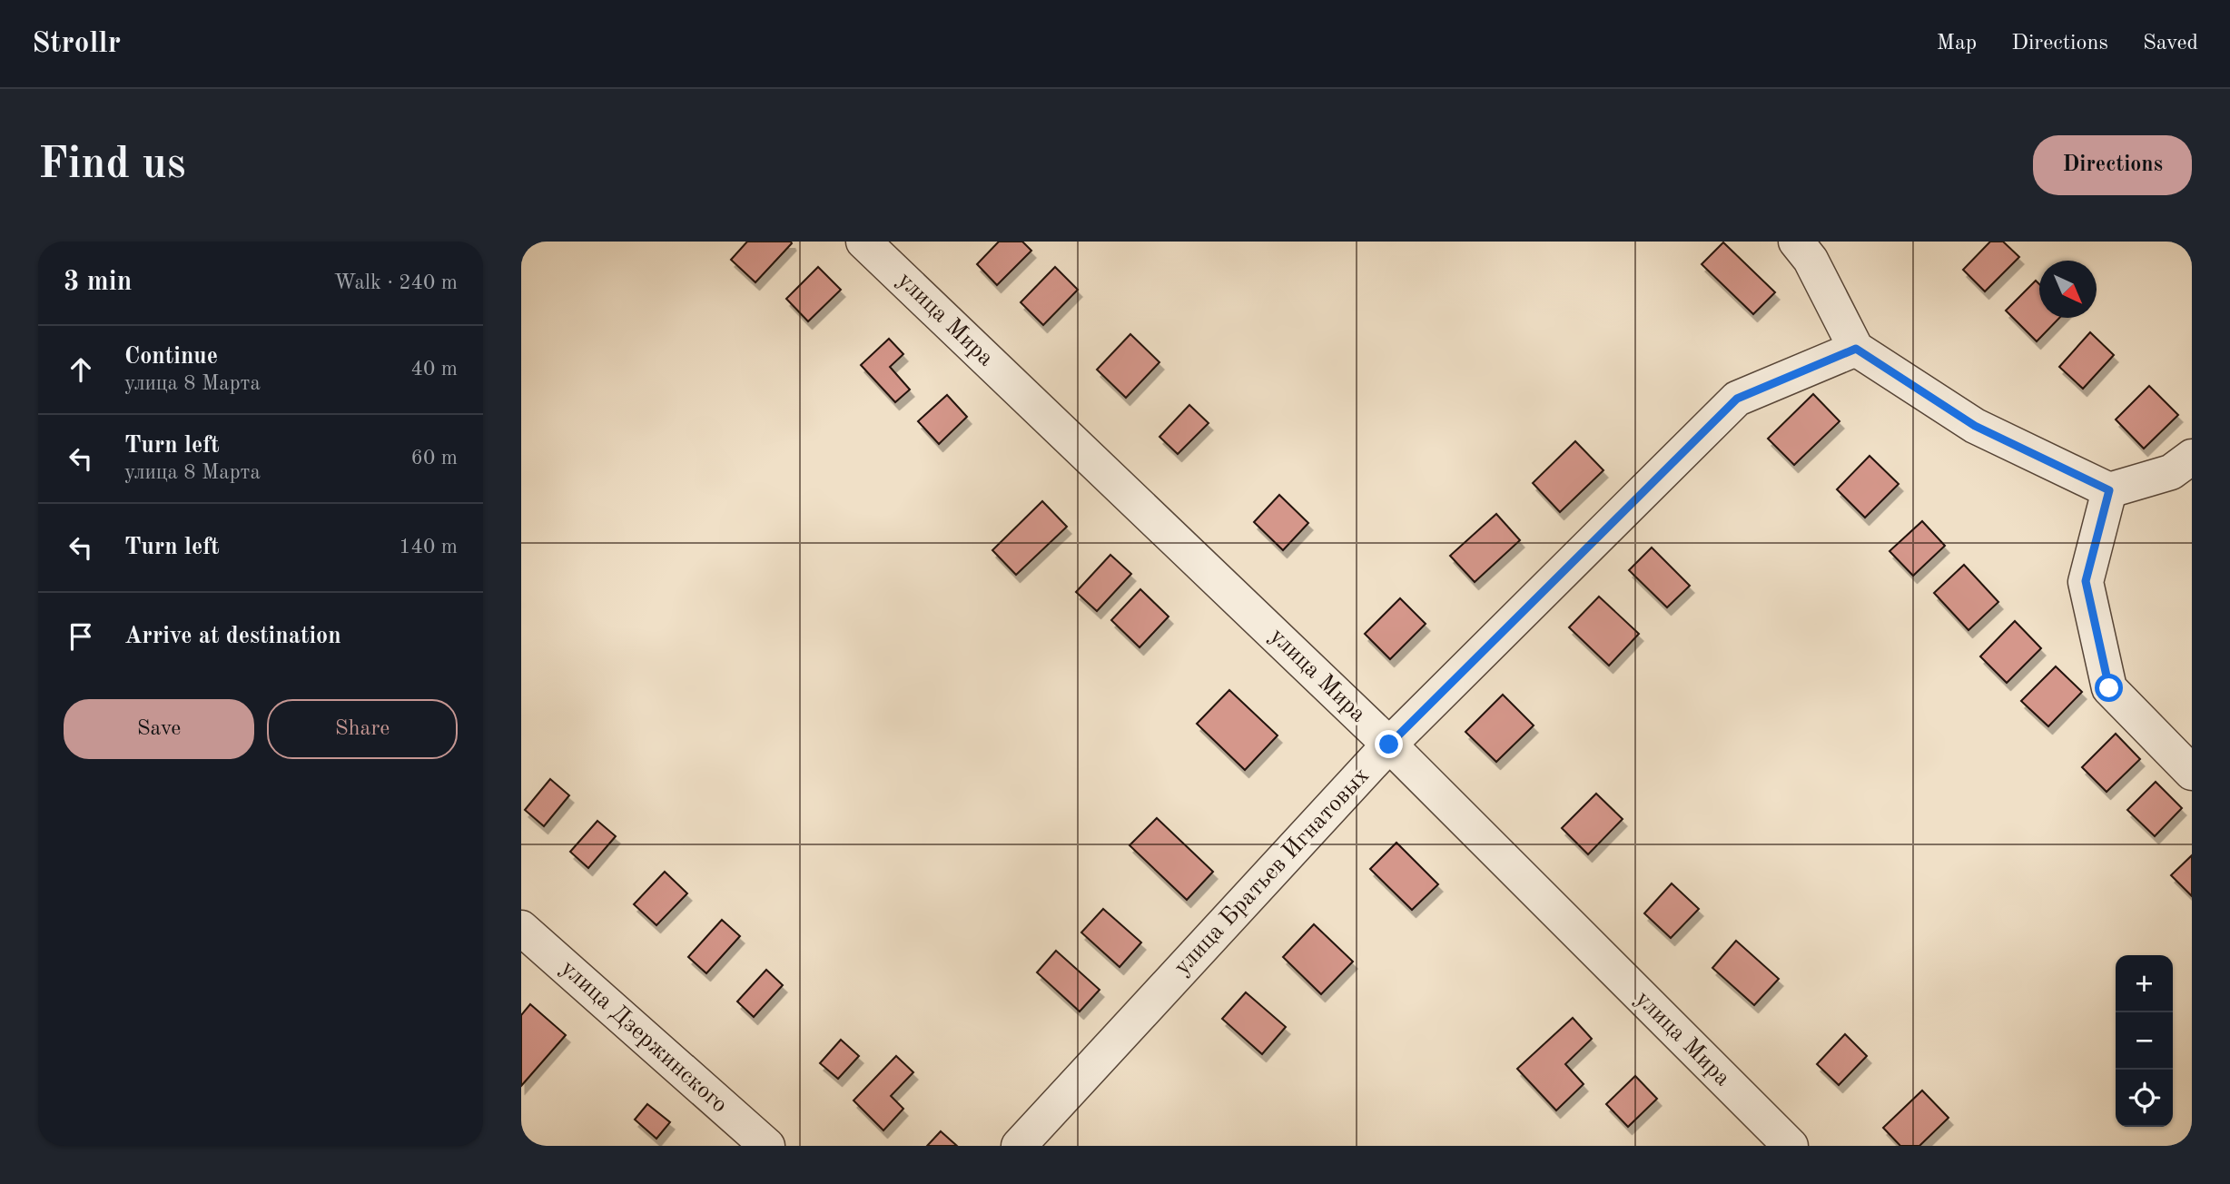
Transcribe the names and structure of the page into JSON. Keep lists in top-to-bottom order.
{
  "streets": {
    "street": ["улица Мира", "улица Братьев Игнатовых", "улица Дзержинского"]
  },
  "crossings": [
    ["улица Мира", "улица Братьев Игнатовых"]
  ],
  "north": "bottom right",
  "page": {
    "header": "Strollr",
    "nav": ["Map", "Directions", "Saved"],
    "buttons": [
      "Directions",
      ["Save", "Share"]
    ],
    "title": "Find us",
    "heading": ["3 min", "Walk · 240 m"],
    "list": [
      ["Continue", "улица 8 Марта", "40 m"],
      ["Turn left", "улица 8 Марта", "60 m"],
      ["Turn left", "140 m"],
      "Arrive at destination"
    ],
    "map_buttons": ["+", "−"]
  }
}
